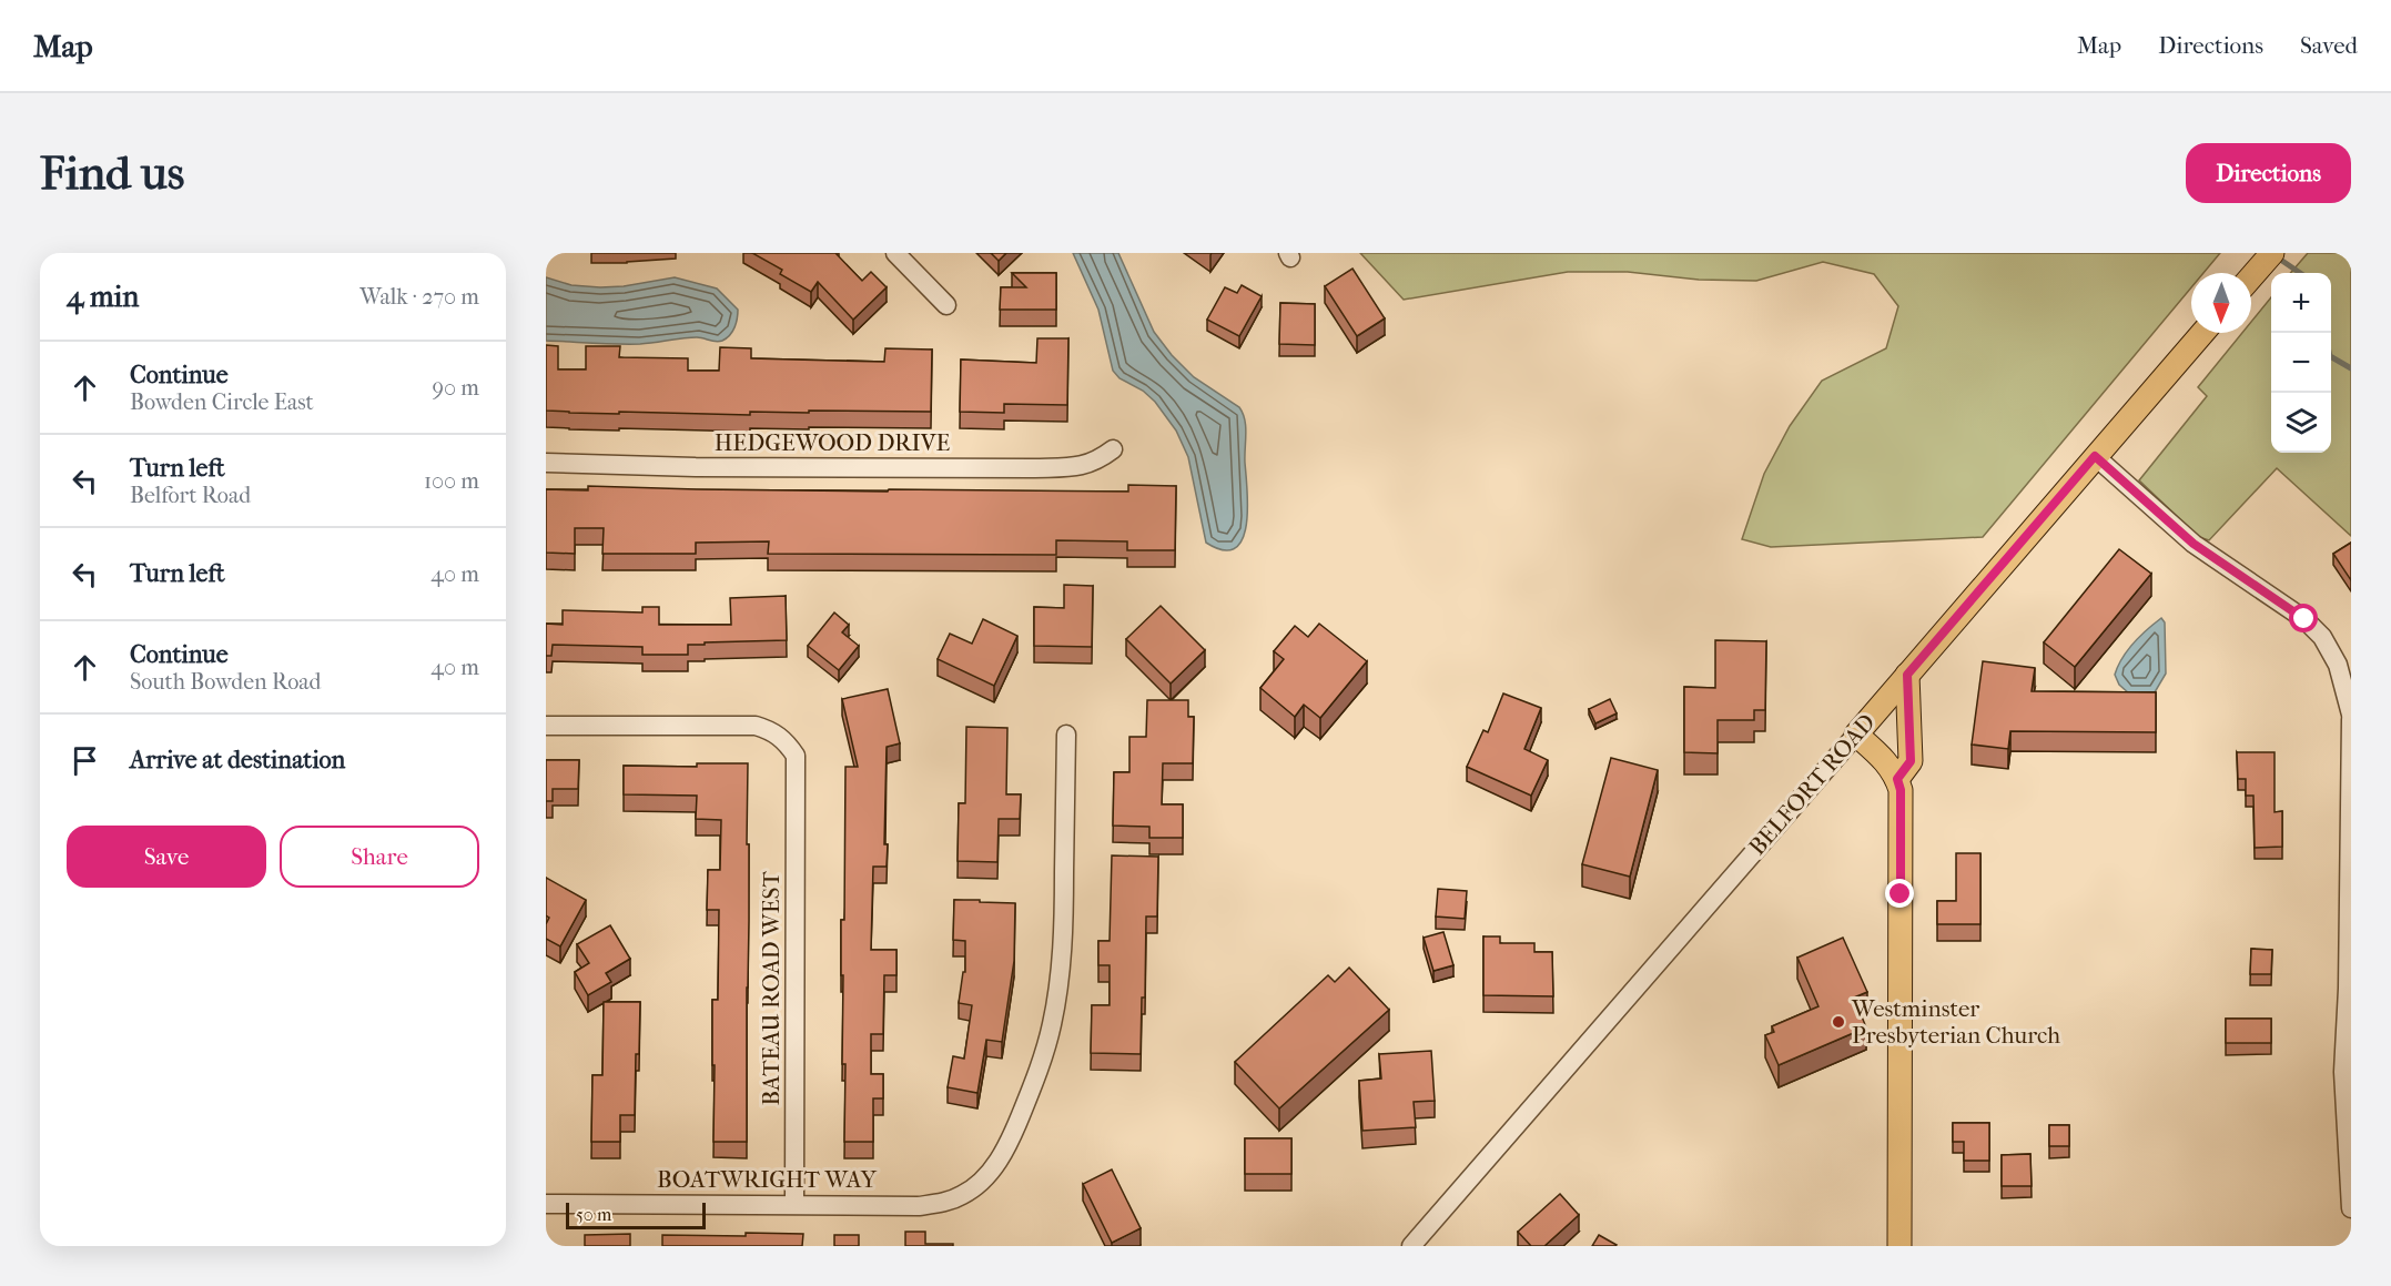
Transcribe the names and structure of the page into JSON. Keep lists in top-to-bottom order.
{
  "streets": {
    "main road": ["BELFORT ROAD"],
    "street": ["HEDGEWOOD DRIVE", "BATEAU ROAD WEST", "BOATWRIGHT WAY"]
  },
  "crossings": [
    ["BATEAU ROAD WEST", "BOATWRIGHT WAY"]
  ],
  "places": ["Westminster Presbyterian Church"],
  "scale_bar": "50 m",
  "north": "bottom",
  "page": {
    "header": "Map",
    "nav": ["Map", "Directions", "Saved"],
    "buttons": [
      "Directions",
      ["Save", "Share"]
    ],
    "title": "Find us",
    "heading": ["4 min", "Walk · 270 m"],
    "map_buttons": ["+", "−"],
    "list": [
      ["Continue", "Bowden Circle East", "90 m"],
      ["Turn left", "Belfort Road", "100 m"],
      ["Turn left", "40 m"],
      ["Continue", "South Bowden Road", "40 m"],
      "Arrive at destination"
    ],
    "scale": "50 m"
  }
}
